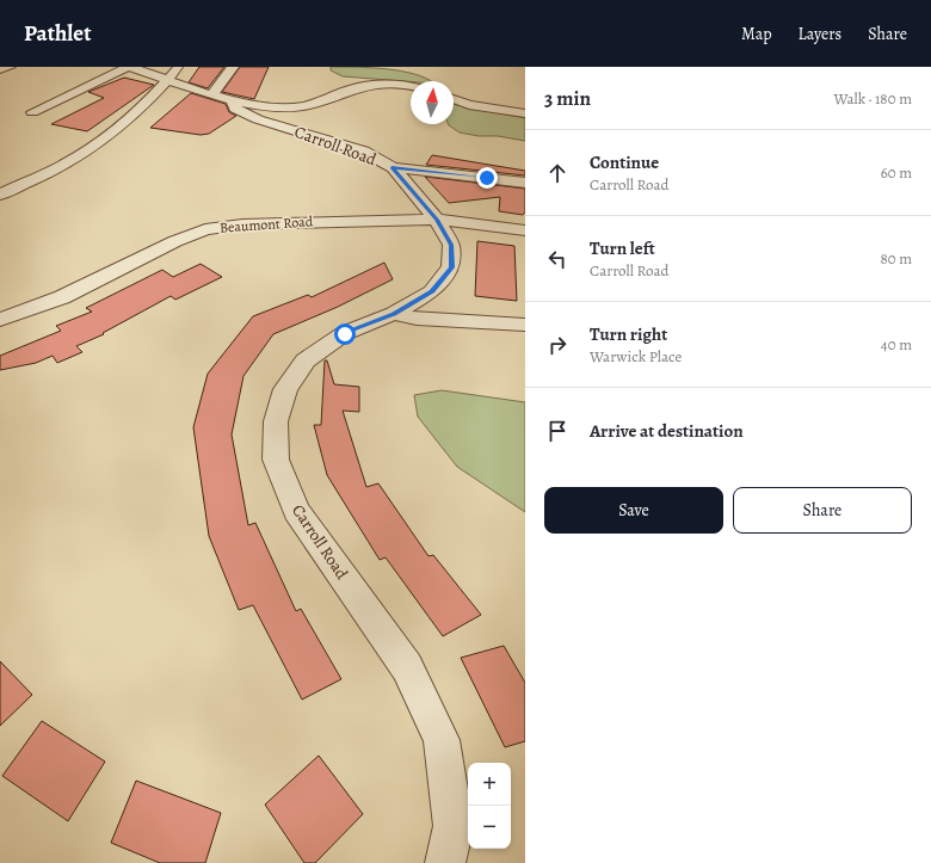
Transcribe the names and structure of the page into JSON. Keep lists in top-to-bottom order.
{
  "streets": {
    "street": ["Carroll Road", "Beaumont Road"]
  },
  "crossings": [
    ["Carroll Road", "Beaumont Road"]
  ],
  "north": "top",
  "page": {
    "header": "Pathlet",
    "nav": ["Map", "Layers", "Share"],
    "heading": ["3 min", "Walk · 180 m"],
    "list": [
      ["Continue", "Carroll Road", "60 m"],
      ["Turn left", "Carroll Road", "80 m"],
      ["Turn right", "Warwick Place", "40 m"],
      "Arrive at destination"
    ],
    "buttons": ["Save", "Share"],
    "map_buttons": ["+", "−"]
  }
}
